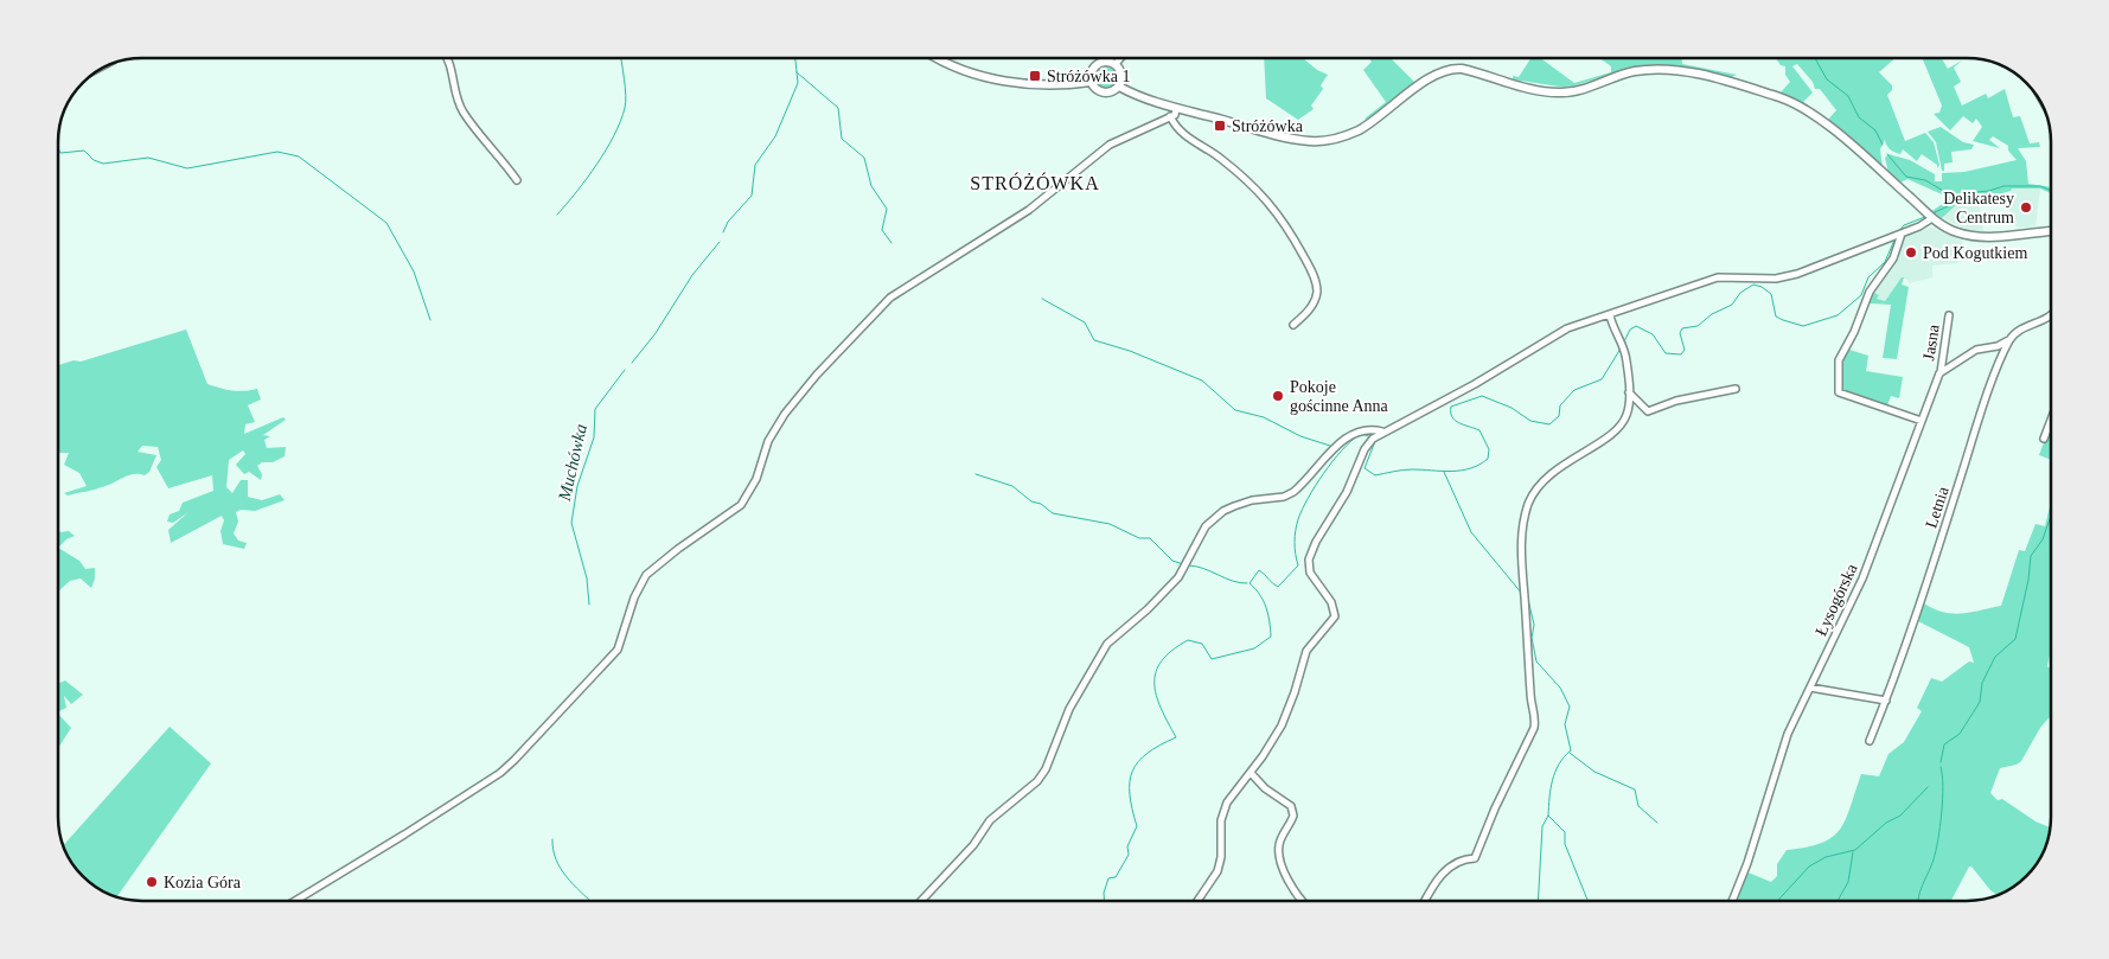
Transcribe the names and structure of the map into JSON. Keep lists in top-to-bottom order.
{
  "streets": {
    "street": ["Jasna", "Letnia", "Łysogórska"]
  },
  "crossings": [
    ["Jasna", "Łysogórska"]
  ],
  "districts": ["STRÓŻÓWKA"],
  "water": ["Muchówka"],
  "places": {
    "transit": ["Stróżówka 1", "Stróżówka"],
    "other": [
      "Delikatesy Centrum",
      "Pod Kogutkiem",
      "Pokoje gościnne Anna",
      "Kozia Góra"
    ]
  }
}
